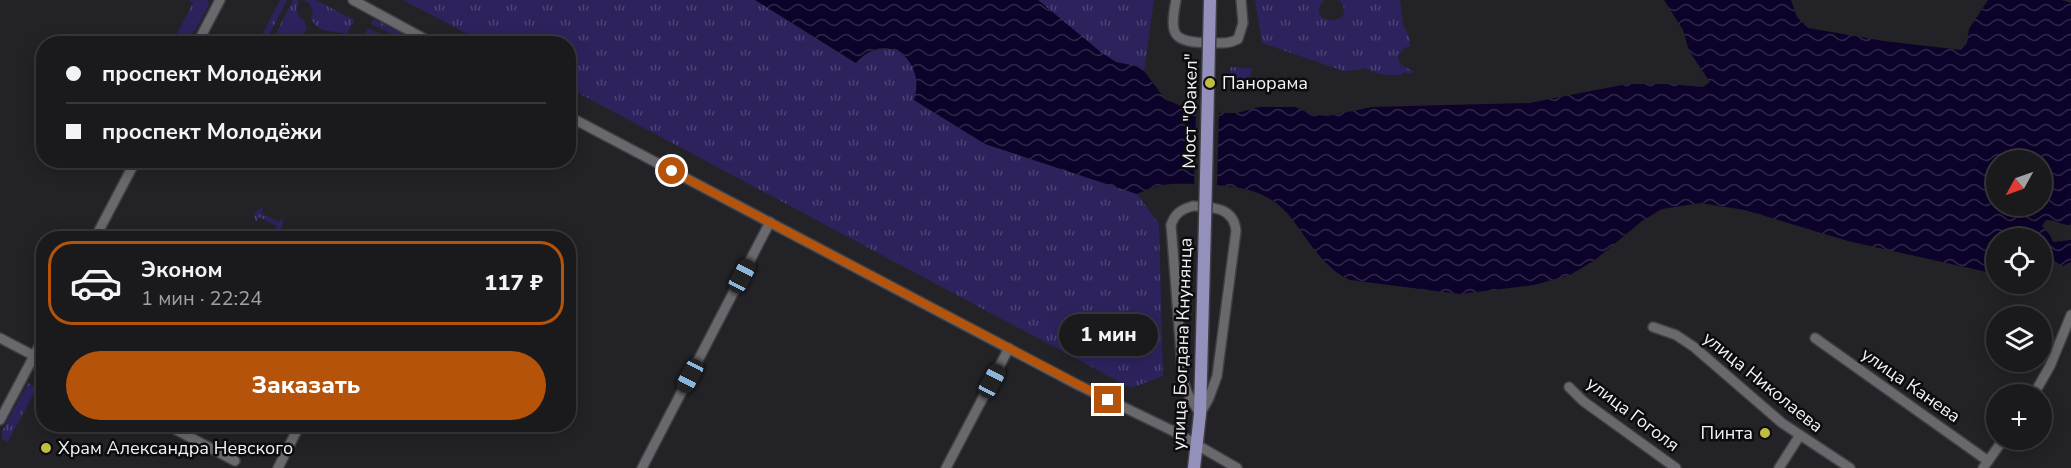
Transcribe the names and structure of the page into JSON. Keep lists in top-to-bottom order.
{
  "streets": {
    "main road": ["Мост \"Факел\"", "улица Богдана Кнунянца"],
    "street": ["улица Николаева", "улица Канева", "улица Гоголя"]
  },
  "crossings": [
    ["Мост \"Факел\"", "улица Богдана Кнунянца"]
  ],
  "places": ["Панорама", "Пинта", "Храм Александра Невского"],
  "north": "bottom left",
  "page": {
    "banner": ["проспект Молодёжи", "проспект Молодёжи"],
    "map_buttons": "+",
    "list": [
      {
        "name": "Эконом",
        "note": "1 мин · 22:24",
        "value": "117 ₽"
      }
    ],
    "bubble": "1 мин",
    "buttons": "Заказать"
  }
}
